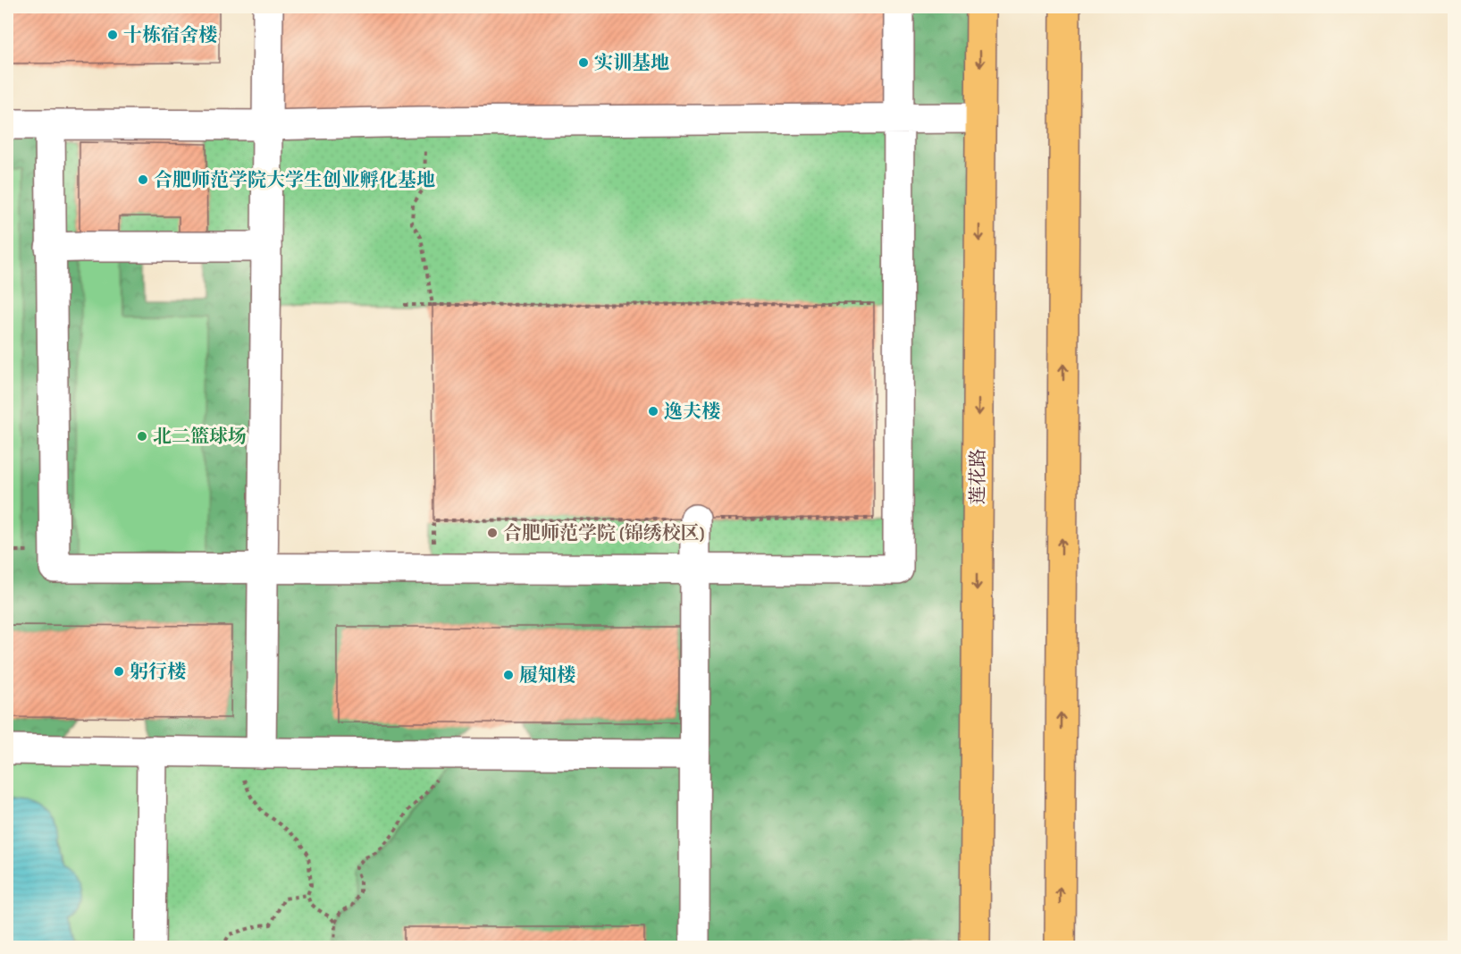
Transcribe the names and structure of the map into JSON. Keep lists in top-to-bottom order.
{
  "streets": {
    "main road": ["莲花路"]
  },
  "places": [
    "十栋宿舍楼",
    "实训基地",
    "合肥师范学院大学生创业孵化基地",
    "逸夫楼",
    "北二篮球场",
    "合肥师范学院 (锦绣校区)",
    "躬行楼",
    "履知楼"
  ]
}
